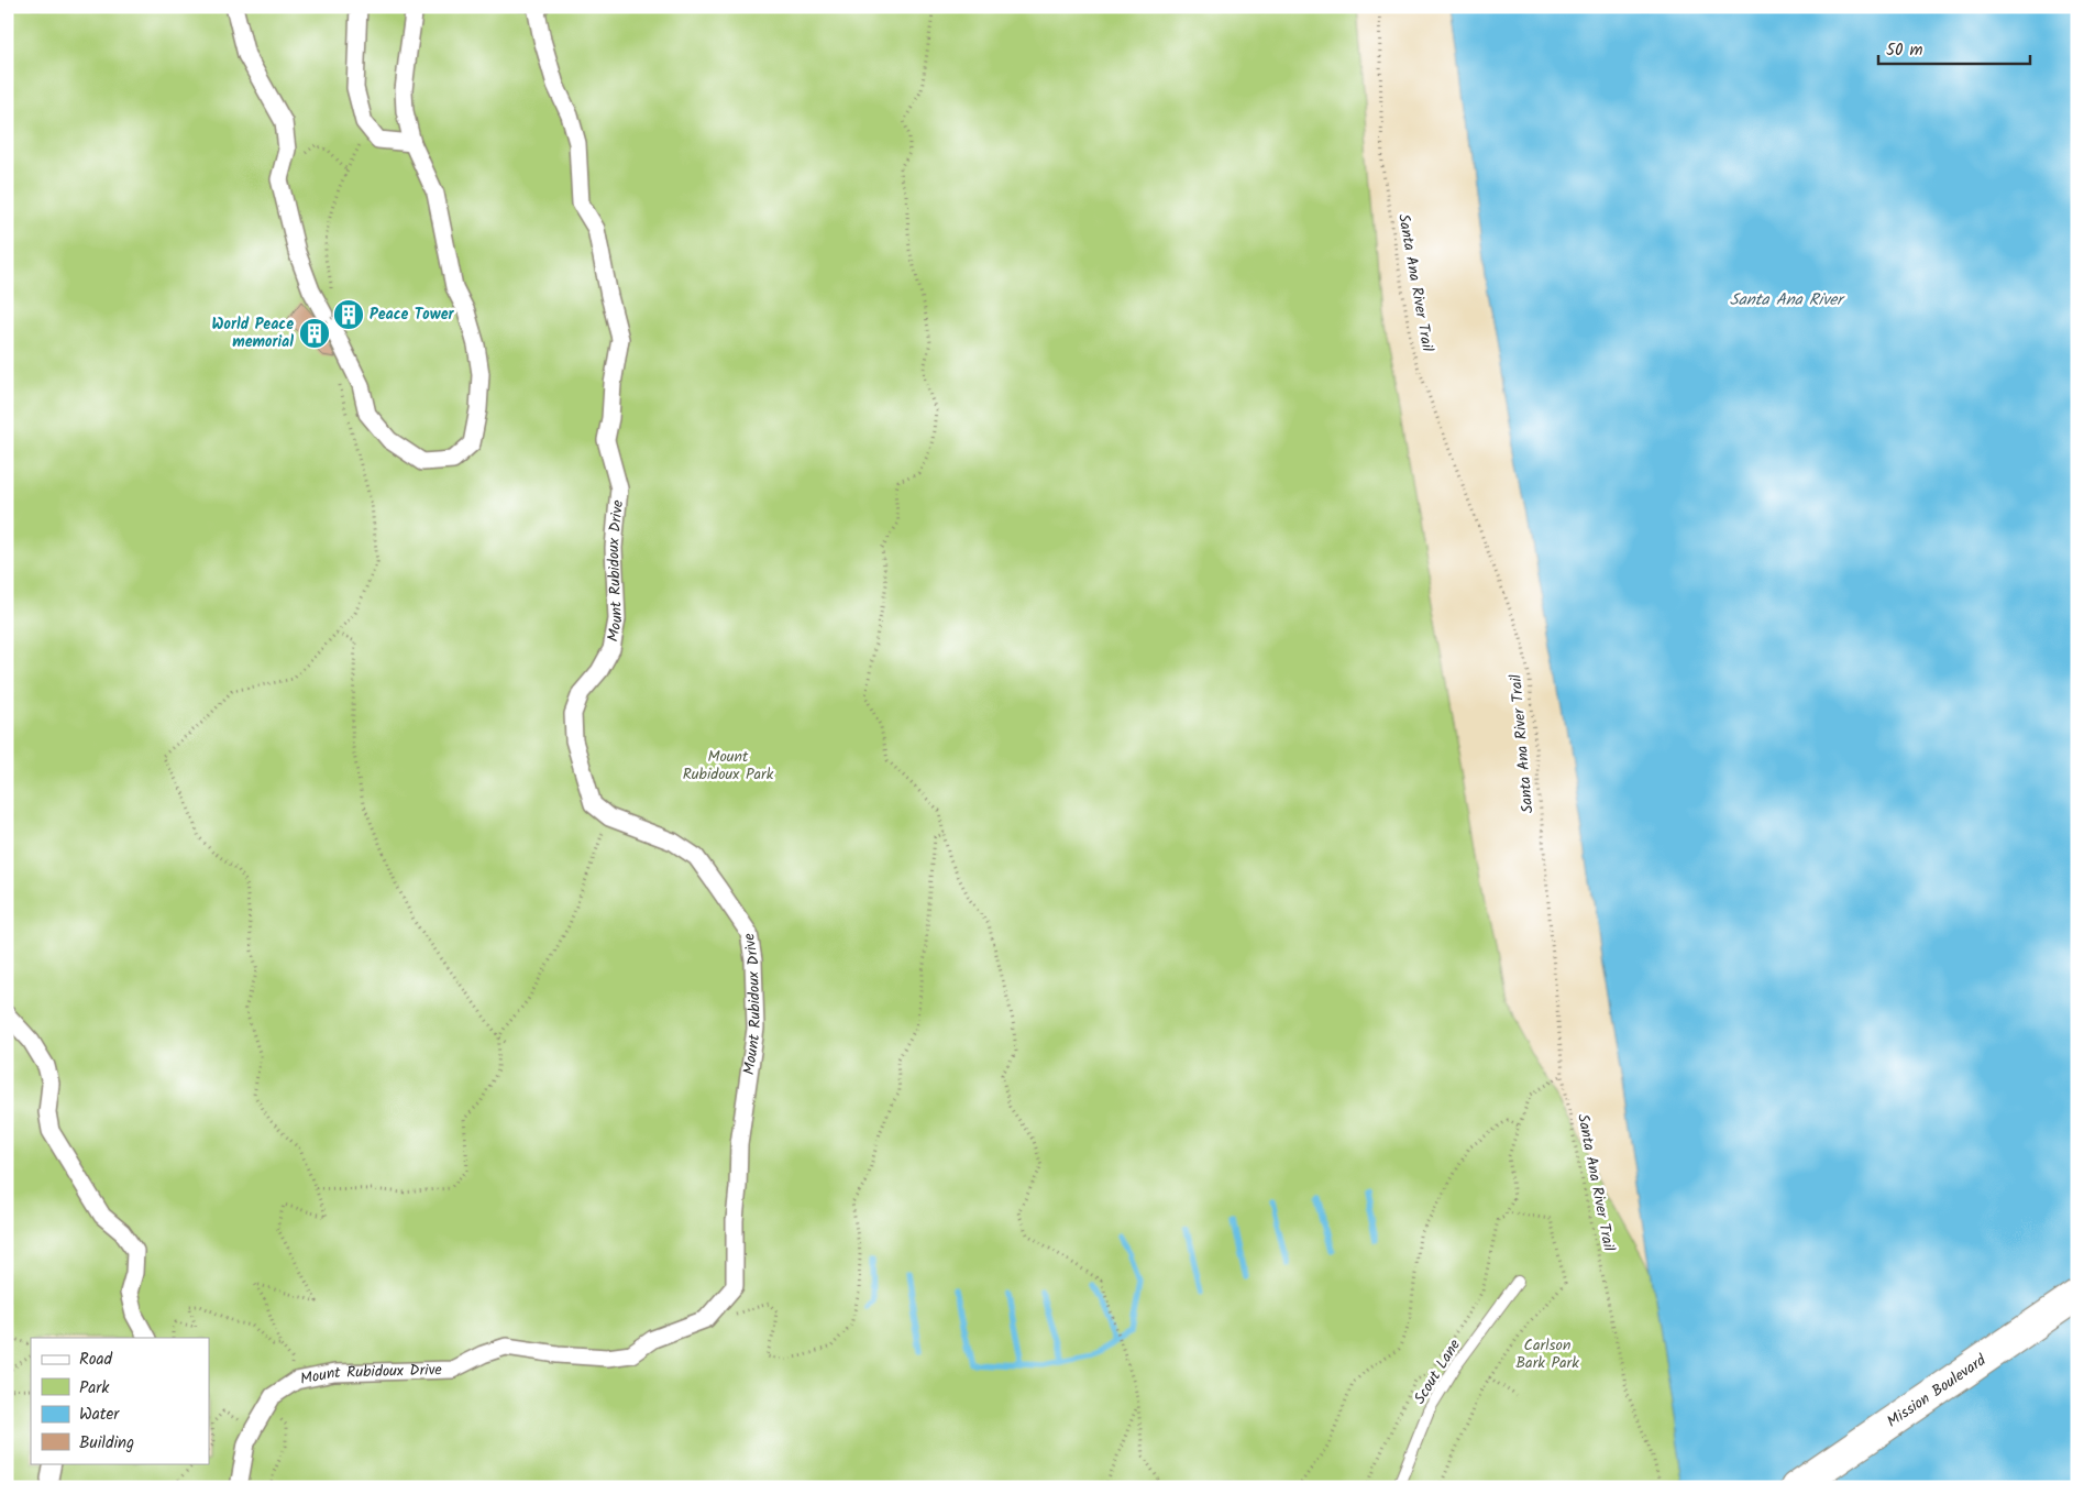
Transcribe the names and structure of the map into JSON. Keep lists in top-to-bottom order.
{
  "streets": {
    "main road": ["Mission Boulevard"],
    "street": ["Mount Rubidoux Drive"],
    "lane": ["Scout Lane"],
    "path": ["Santa Ana River Trail"]
  },
  "water": ["Santa Ana River"],
  "parks": ["Mount Rubidoux Park", "Carlson Bark Park"],
  "places": {
    "building": ["Peace Tower", "World Peace memorial"]
  },
  "legend": [
    "Road",
    "Park",
    "Water",
    "Building"
  ],
  "scale_bar": "50 m"
}
